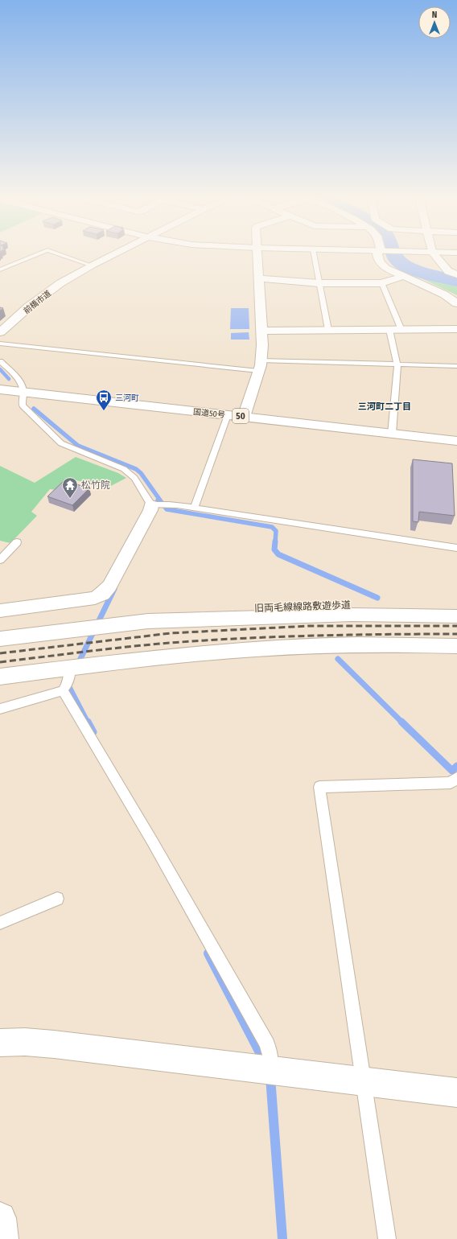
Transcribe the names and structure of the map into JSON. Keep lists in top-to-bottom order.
{
  "streets": {
    "main road": [
      "前橋市道",
      "国道50号",
      "50",
      "旧両毛線線路敷遊歩道"
    ]
  },
  "districts": ["三河町二丁目"],
  "places": {
    "bus stop": ["三河町"],
    "temple": ["松竹院"]
  },
  "north": "top"
}
